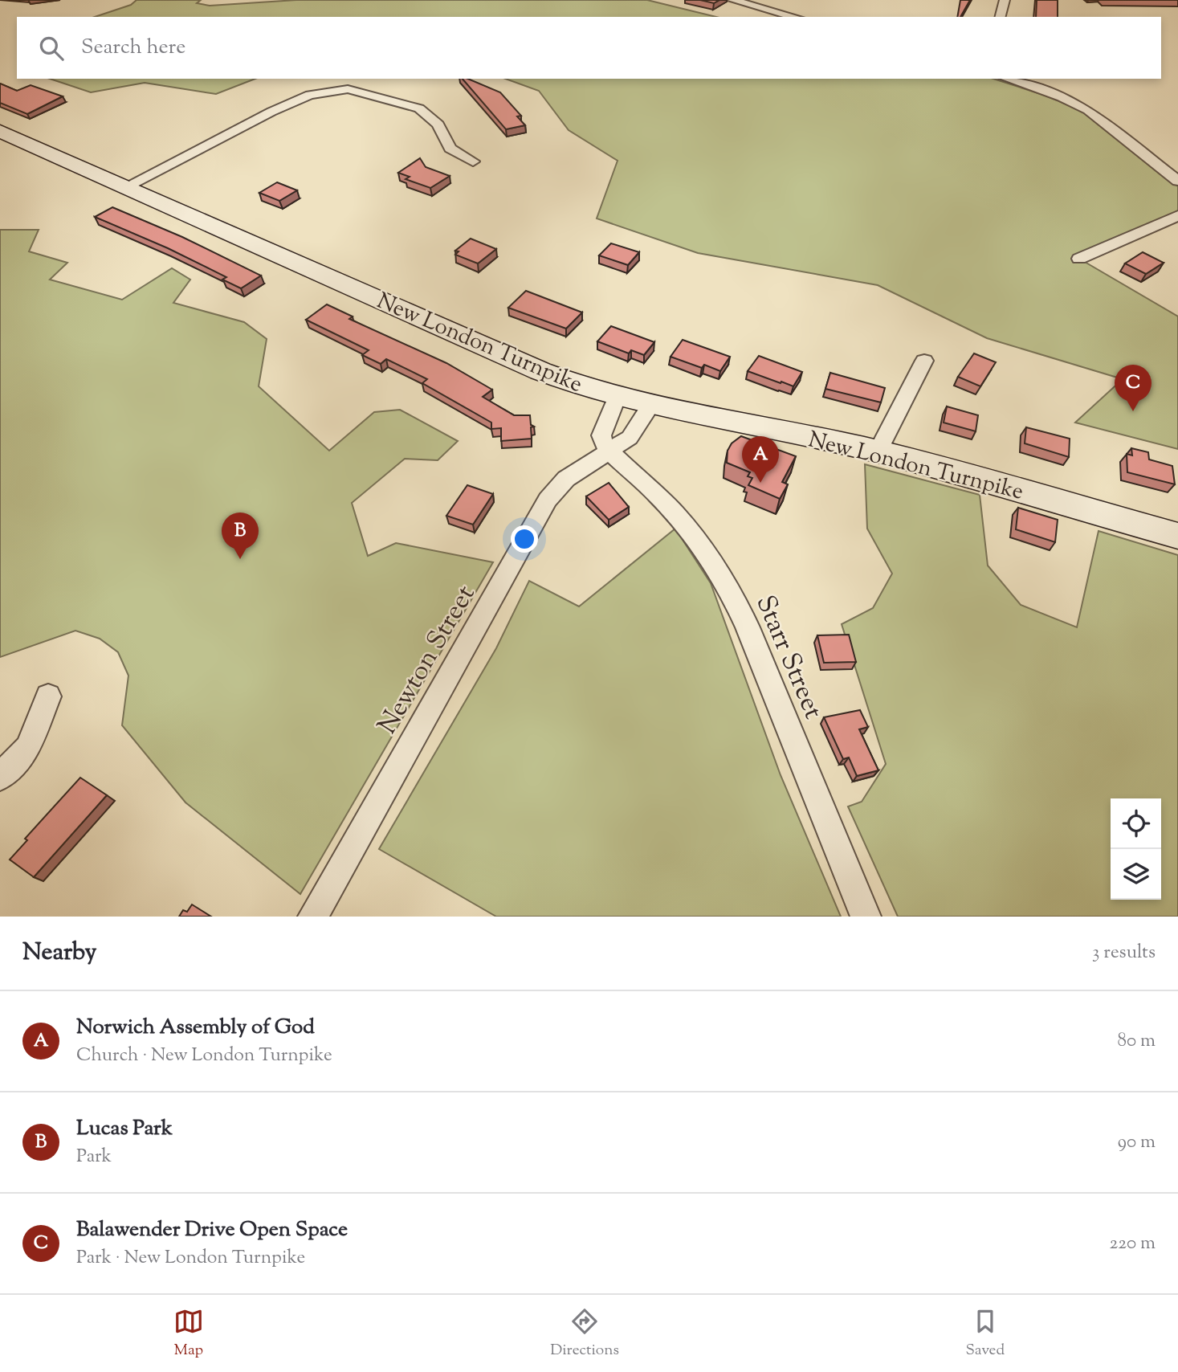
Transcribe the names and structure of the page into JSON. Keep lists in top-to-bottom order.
{
  "streets": {
    "main road": ["New London Turnpike"],
    "street": ["Starr Street", "Newton Street"]
  },
  "crossings": [
    ["Starr Street", "Newton Street"]
  ],
  "page": {
    "search": "Search here",
    "pins": ["C", "A", "B"],
    "heading": ["Nearby", "3 results"],
    "list": [
      {
        "mark": "A",
        "name": "Norwich Assembly of God",
        "note": "Church · New London Turnpike",
        "value": "80 m"
      },
      {
        "mark": "B",
        "name": "Lucas Park",
        "note": "Park",
        "value": "90 m"
      },
      {
        "mark": "C",
        "name": "Balawender Drive Open Space",
        "note": "Park · New London Turnpike",
        "value": "220 m"
      }
    ],
    "nav": ["Map", "Directions", "Saved"]
  }
}
